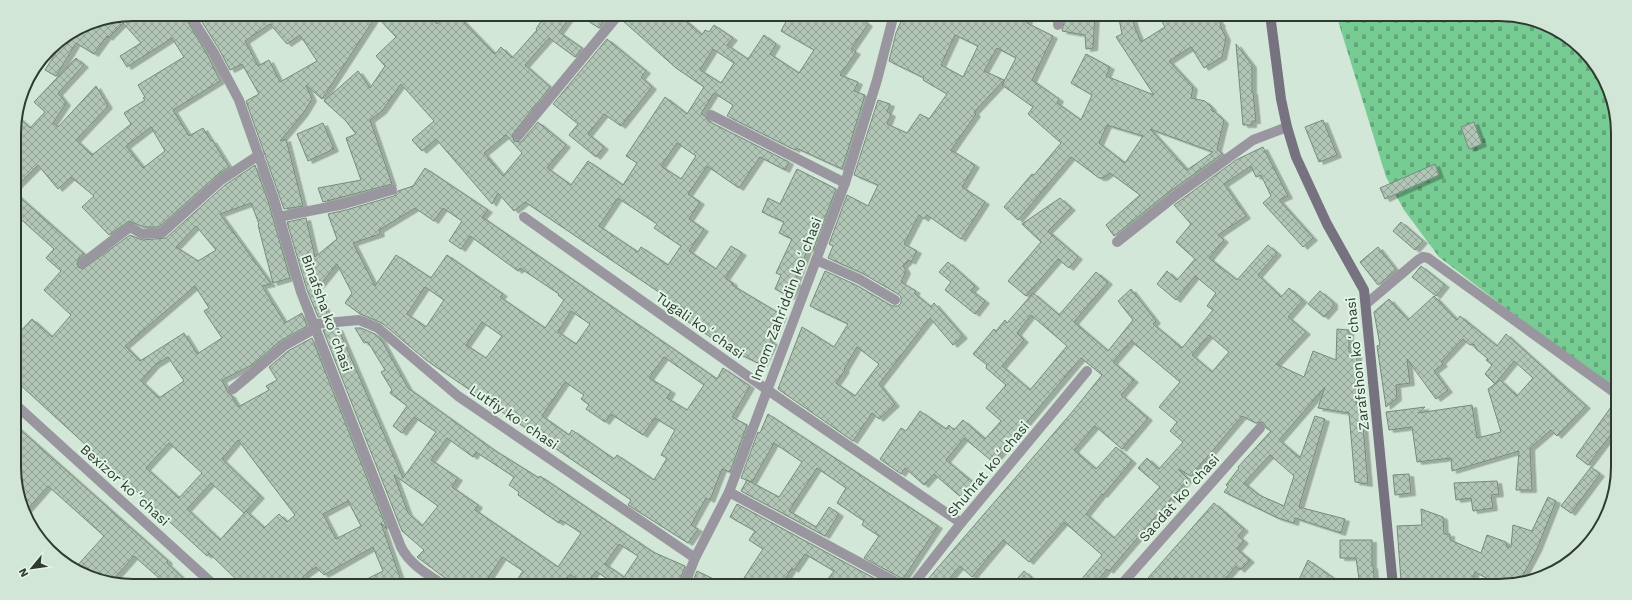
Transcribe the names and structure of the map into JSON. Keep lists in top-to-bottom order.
{
  "streets": {
    "main road": ["Zarafshon koʻchasi"],
    "street": [
      "Imom Zahriddin koʻchasi",
      "Binafsha koʻchasi",
      "Tugali koʻchasi",
      "Lutfiy koʻchasi",
      "Shuhrat koʻchasi",
      "Bexizor koʻchasi",
      "Saodat koʻchasi"
    ]
  },
  "crossings": [
    ["Imom Zahriddin koʻchasi", "Tugali koʻchasi"],
    ["Imom Zahriddin koʻchasi", "Lutfiy koʻchasi"],
    ["Binafsha koʻchasi", "Lutfiy koʻchasi"],
    ["Tugali koʻchasi", "Shuhrat koʻchasi"]
  ],
  "north": "bottom left"
}
